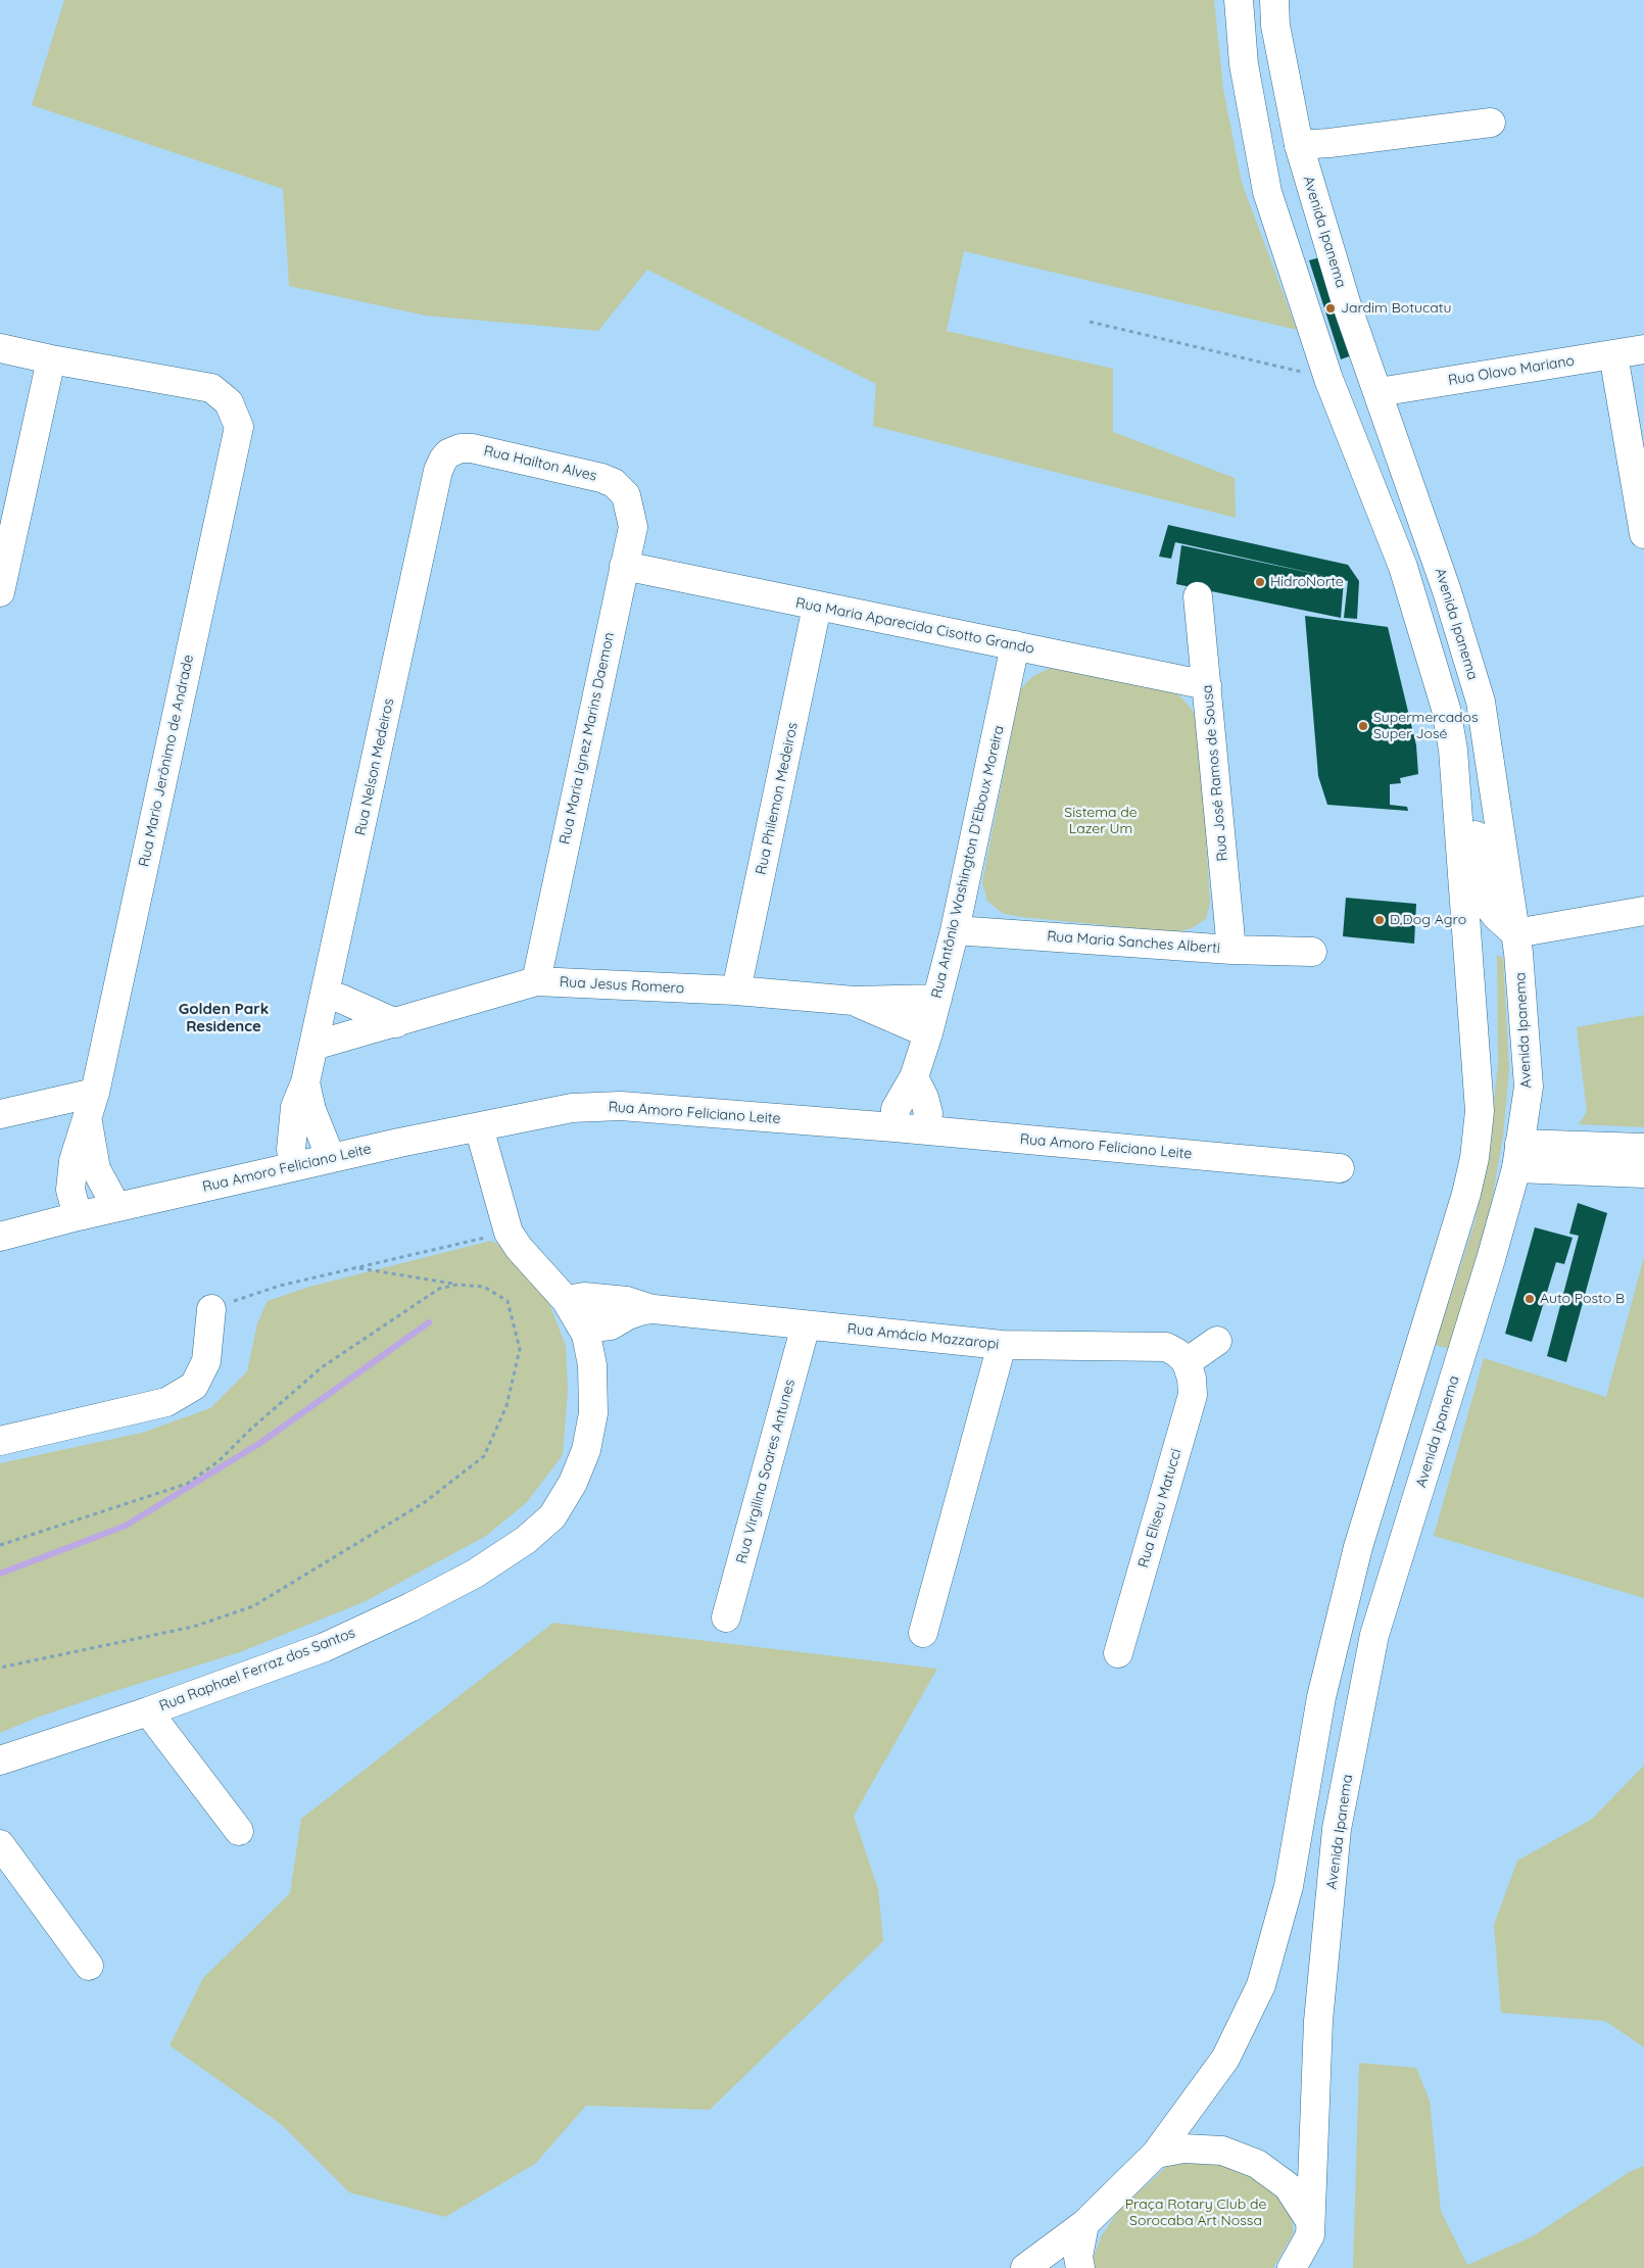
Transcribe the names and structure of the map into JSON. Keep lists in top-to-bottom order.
{
  "streets": {
    "street": [
      "Avenida Ipanema",
      "Rua Olavo Mariano",
      "Rua Hailton Alves",
      "Rua Maria Aparecida Cisotto Grando",
      "Rua Maria Ignez Marins Daemon",
      "Rua Mario Jerônimo de Andrade",
      "Rua Nelson Medeiros",
      "Rua José Ramos de Sousa",
      "Rua Philemon Medeiros",
      "Rua Antônio Washington D’Elboux Moreira",
      "Rua Maria Sanches Alberti",
      "Rua Jesus Romero",
      "Rua Amoro Feliciano Leite",
      "Rua Amácio Mazzaropi",
      "Rua Virgilina Soares Antunes",
      "Rua Eliseu Matucci",
      "Rua Raphael Ferraz dos Santos"
    ]
  },
  "crossings": [
    ["Avenida Ipanema", "Rua Olavo Mariano"],
    ["Rua Hailton Alves", "Rua Maria Ignez Marins Daemon"],
    ["Rua Hailton Alves", "Rua Nelson Medeiros"],
    ["Rua Maria Aparecida Cisotto Grando", "Rua Maria Ignez Marins Daemon"],
    ["Rua Maria Aparecida Cisotto Grando", "Rua José Ramos de Sousa"],
    ["Rua Maria Aparecida Cisotto Grando", "Rua Philemon Medeiros"],
    ["Rua Maria Aparecida Cisotto Grando", "Rua Antônio Washington D’Elboux Moreira"],
    ["Rua Maria Ignez Marins Daemon", "Rua Jesus Romero"],
    ["Rua Mario Jerônimo de Andrade", "Rua Amoro Feliciano Leite"],
    ["Rua Nelson Medeiros", "Rua Jesus Romero"],
    ["Rua Nelson Medeiros", "Rua Amoro Feliciano Leite"],
    ["Rua José Ramos de Sousa", "Rua Maria Sanches Alberti"],
    ["Rua Philemon Medeiros", "Rua Jesus Romero"],
    ["Rua Antônio Washington D’Elboux Moreira", "Rua Maria Sanches Alberti"],
    ["Rua Antônio Washington D’Elboux Moreira", "Rua Jesus Romero"],
    ["Rua Antônio Washington D’Elboux Moreira", "Rua Amoro Feliciano Leite"],
    ["Rua Amoro Feliciano Leite", "Rua Raphael Ferraz dos Santos"],
    ["Rua Amácio Mazzaropi", "Rua Virgilina Soares Antunes"],
    ["Rua Amácio Mazzaropi", "Rua Eliseu Matucci"],
    ["Rua Amácio Mazzaropi", "Rua Raphael Ferraz dos Santos"]
  ],
  "districts": ["Golden Park Residence"],
  "parks": ["Sistema de Lazer Um", "Praça Rotary Club de Sorocaba Art Nossa"],
  "places": [
    "Jardim Botucatu",
    "HidroNorte",
    "Supermercados Super José",
    "D.Dog Agro",
    "Auto Posto B"
  ]
}
